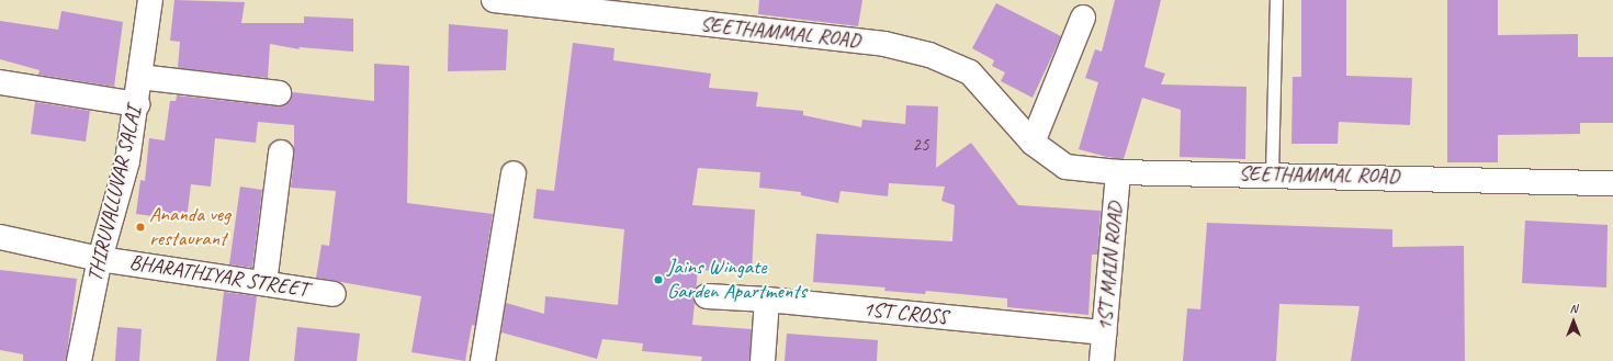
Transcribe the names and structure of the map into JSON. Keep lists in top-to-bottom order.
{
  "streets": {
    "street": [
      "SEETHAMMAL ROAD",
      "THIRUVALLUVAR SALAI",
      "1ST MAIN ROAD",
      "BHARATHIYAR STREET",
      "1ST CROSS"
    ]
  },
  "crossings": [
    ["SEETHAMMAL ROAD", "1ST MAIN ROAD"],
    ["THIRUVALLUVAR SALAI", "BHARATHIYAR STREET"],
    ["1ST MAIN ROAD", "1ST CROSS"]
  ],
  "places": ["Ananda veg restaurant", "Jains Wingate Garden Apartments"],
  "house_numbers": ["25"],
  "north": "top"
}
